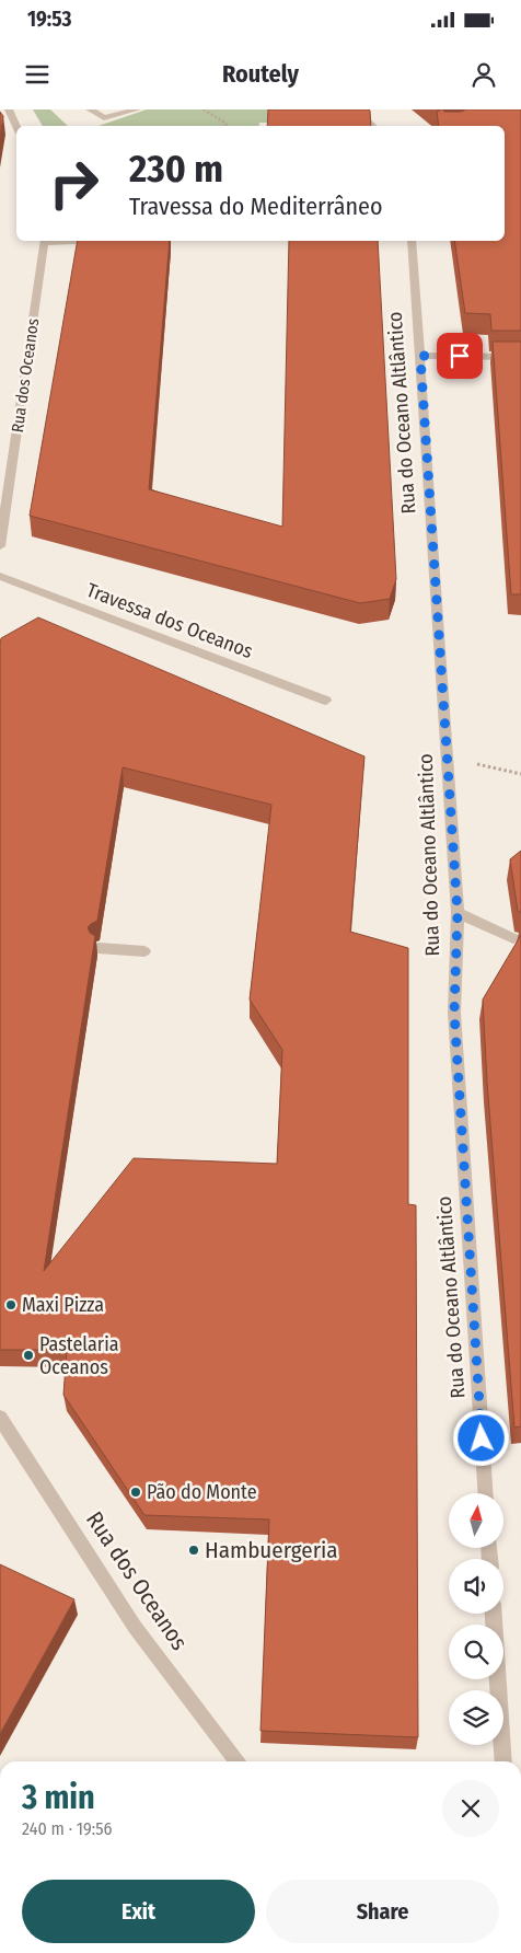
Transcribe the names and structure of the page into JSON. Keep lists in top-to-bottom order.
{
  "streets": {
    "street": ["Rua dos Oceanos", "Rua do Oceano Altlântico", "Travessa dos Oceanos"]
  },
  "places": [
    "Maxi Pizza",
    "Pastelaria Oceanos",
    "Pão do Monte",
    "Hambuergeria"
  ],
  "north": "top",
  "page": {
    "status": "19:53",
    "header": "Routely",
    "turn": ["230 m", "Travessa do Mediterrâneo"],
    "heading": ["3 min", "240 m · 19:56"],
    "buttons": ["Exit", "Share"]
  }
}
